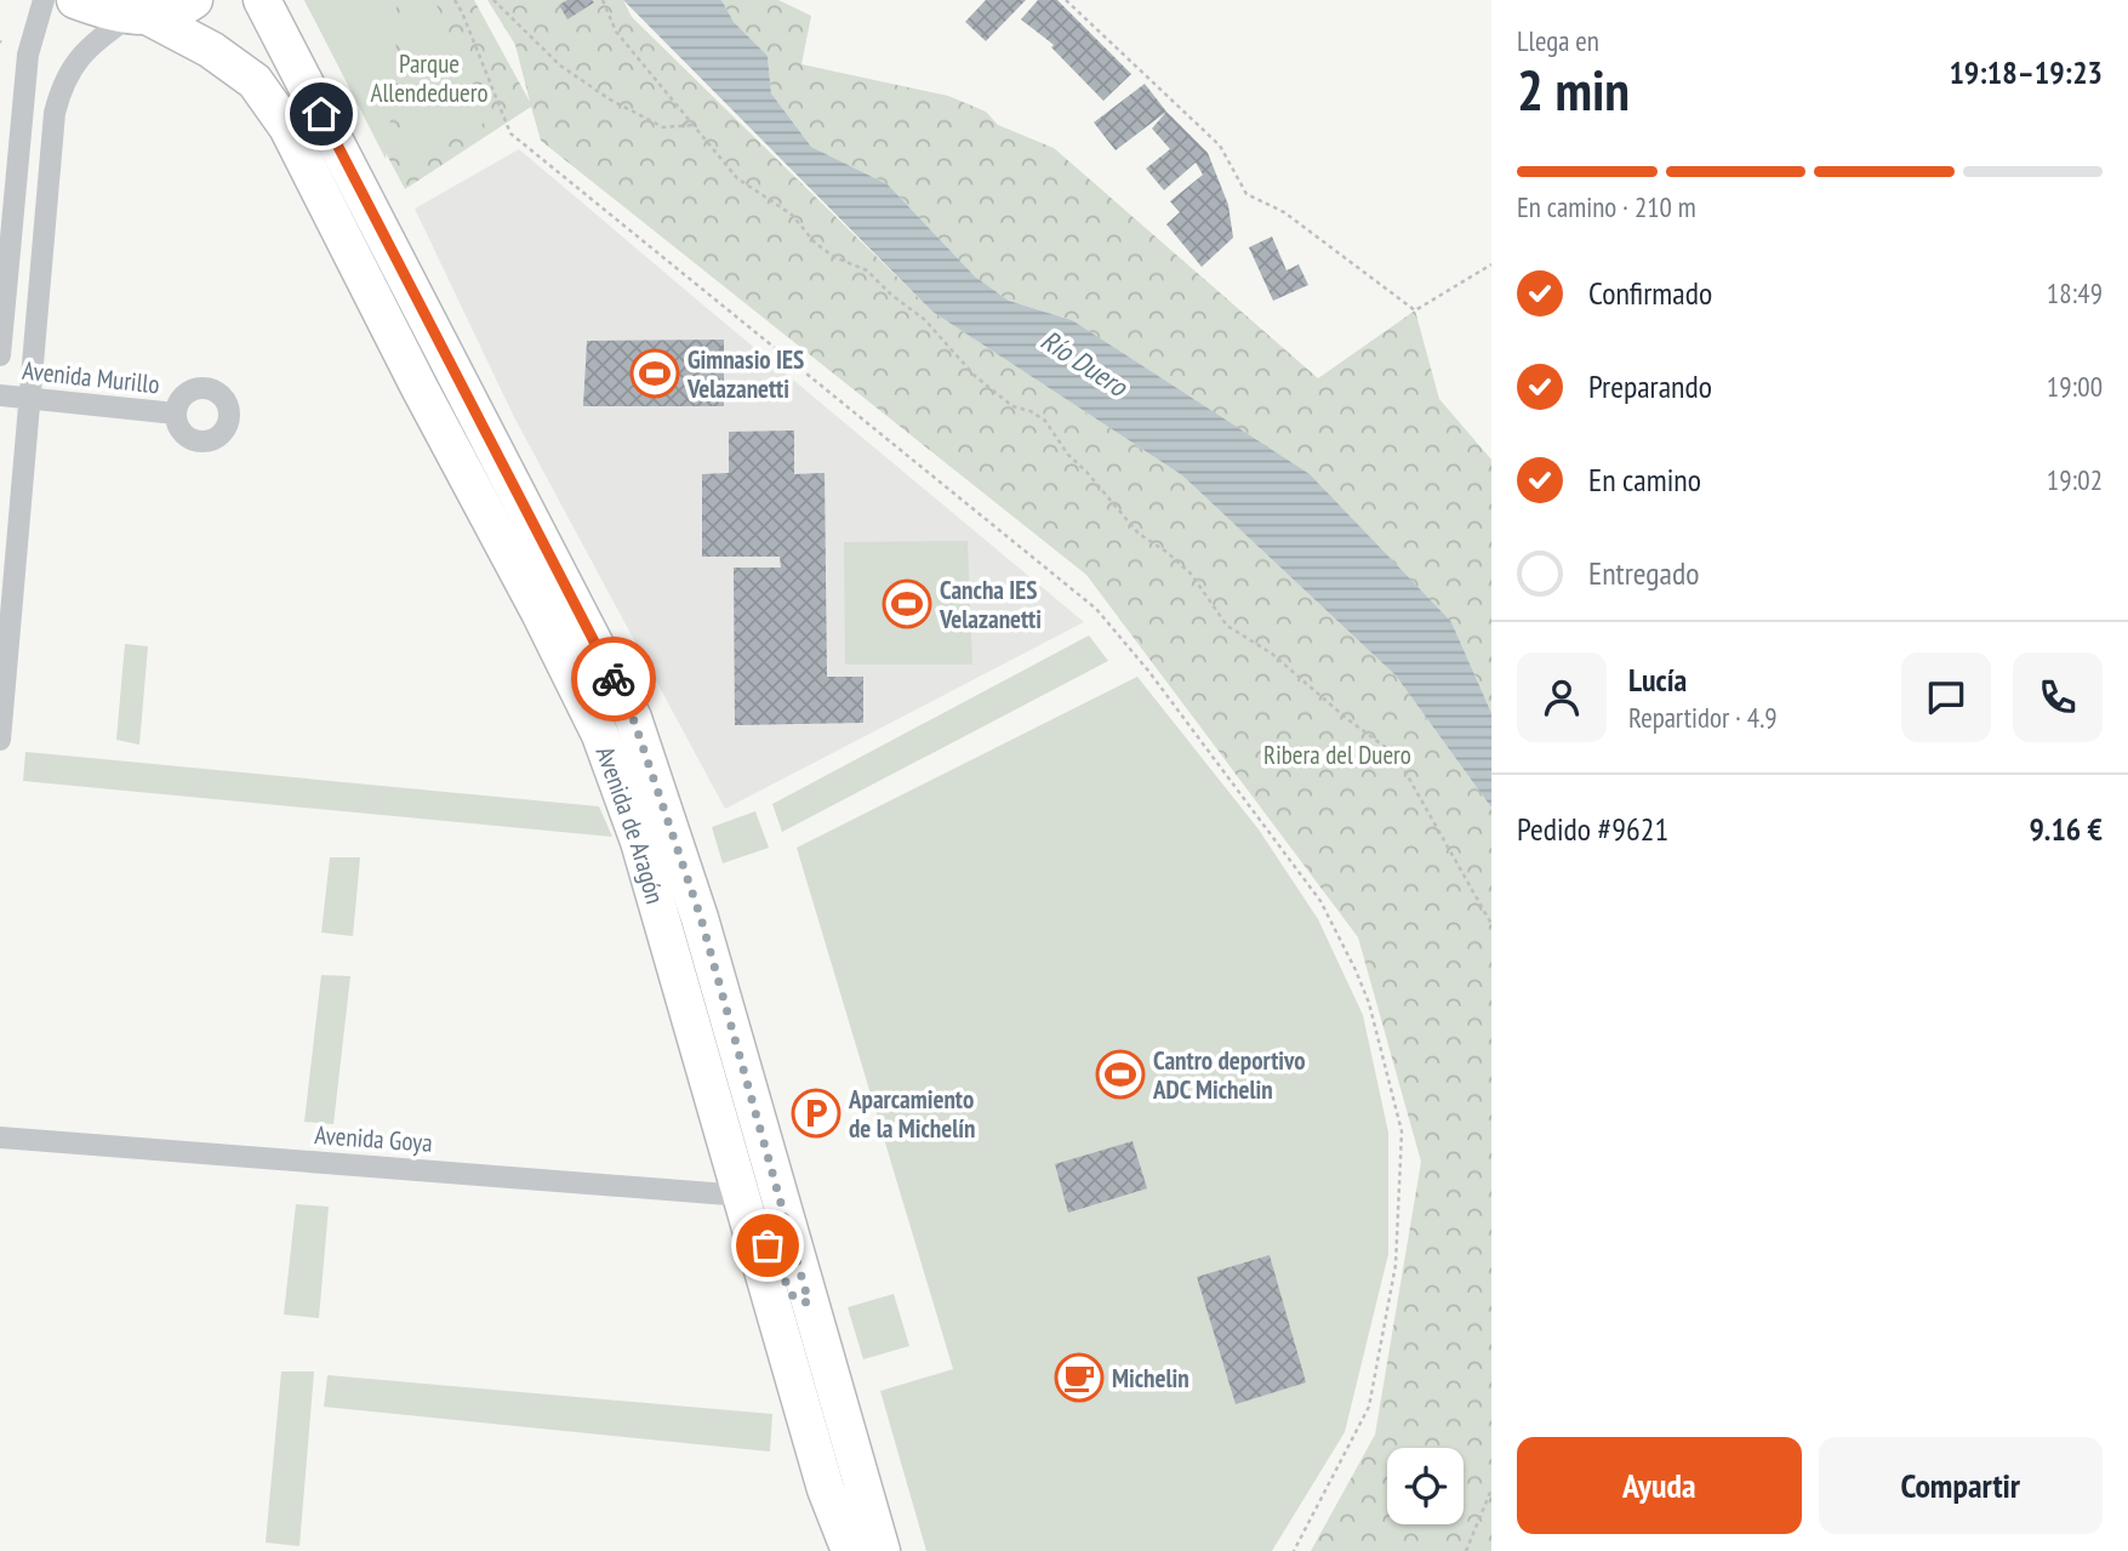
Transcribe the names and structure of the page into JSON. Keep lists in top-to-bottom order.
{
  "streets": {
    "highway": ["Avenida de Aragón"],
    "street": ["Avenida Murillo", "Avenida Goya"]
  },
  "crossings": [
    ["Avenida de Aragón", "Avenida Goya"]
  ],
  "water": ["Río Duero"],
  "parks": ["Parque Allendeduero", "Ribera del Duero"],
  "places": {
    "sports": ["Gimnasio IES Velazanetti", "Cancha IES Velazanetti", "Cantro deportivo ADC Michelin"],
    "parking": ["Aparcamiento de la Michelín"],
    "cafe": ["Michelin"]
  },
  "page": {
    "heading": ["2 min", "Llega en", "19:18–19:23"],
    "panel": [
      "Lucía",
      "Repartidor · 4.9",
      "Pedido #9621",
      "9.16 €"
    ],
    "bar": "En camino · 210 m",
    "list": [
      ["Confirmado", "18:49"],
      ["Preparando", "19:00"],
      ["En camino", "19:02"],
      "Entregado"
    ],
    "buttons": ["Ayuda", "Compartir"]
  }
}
